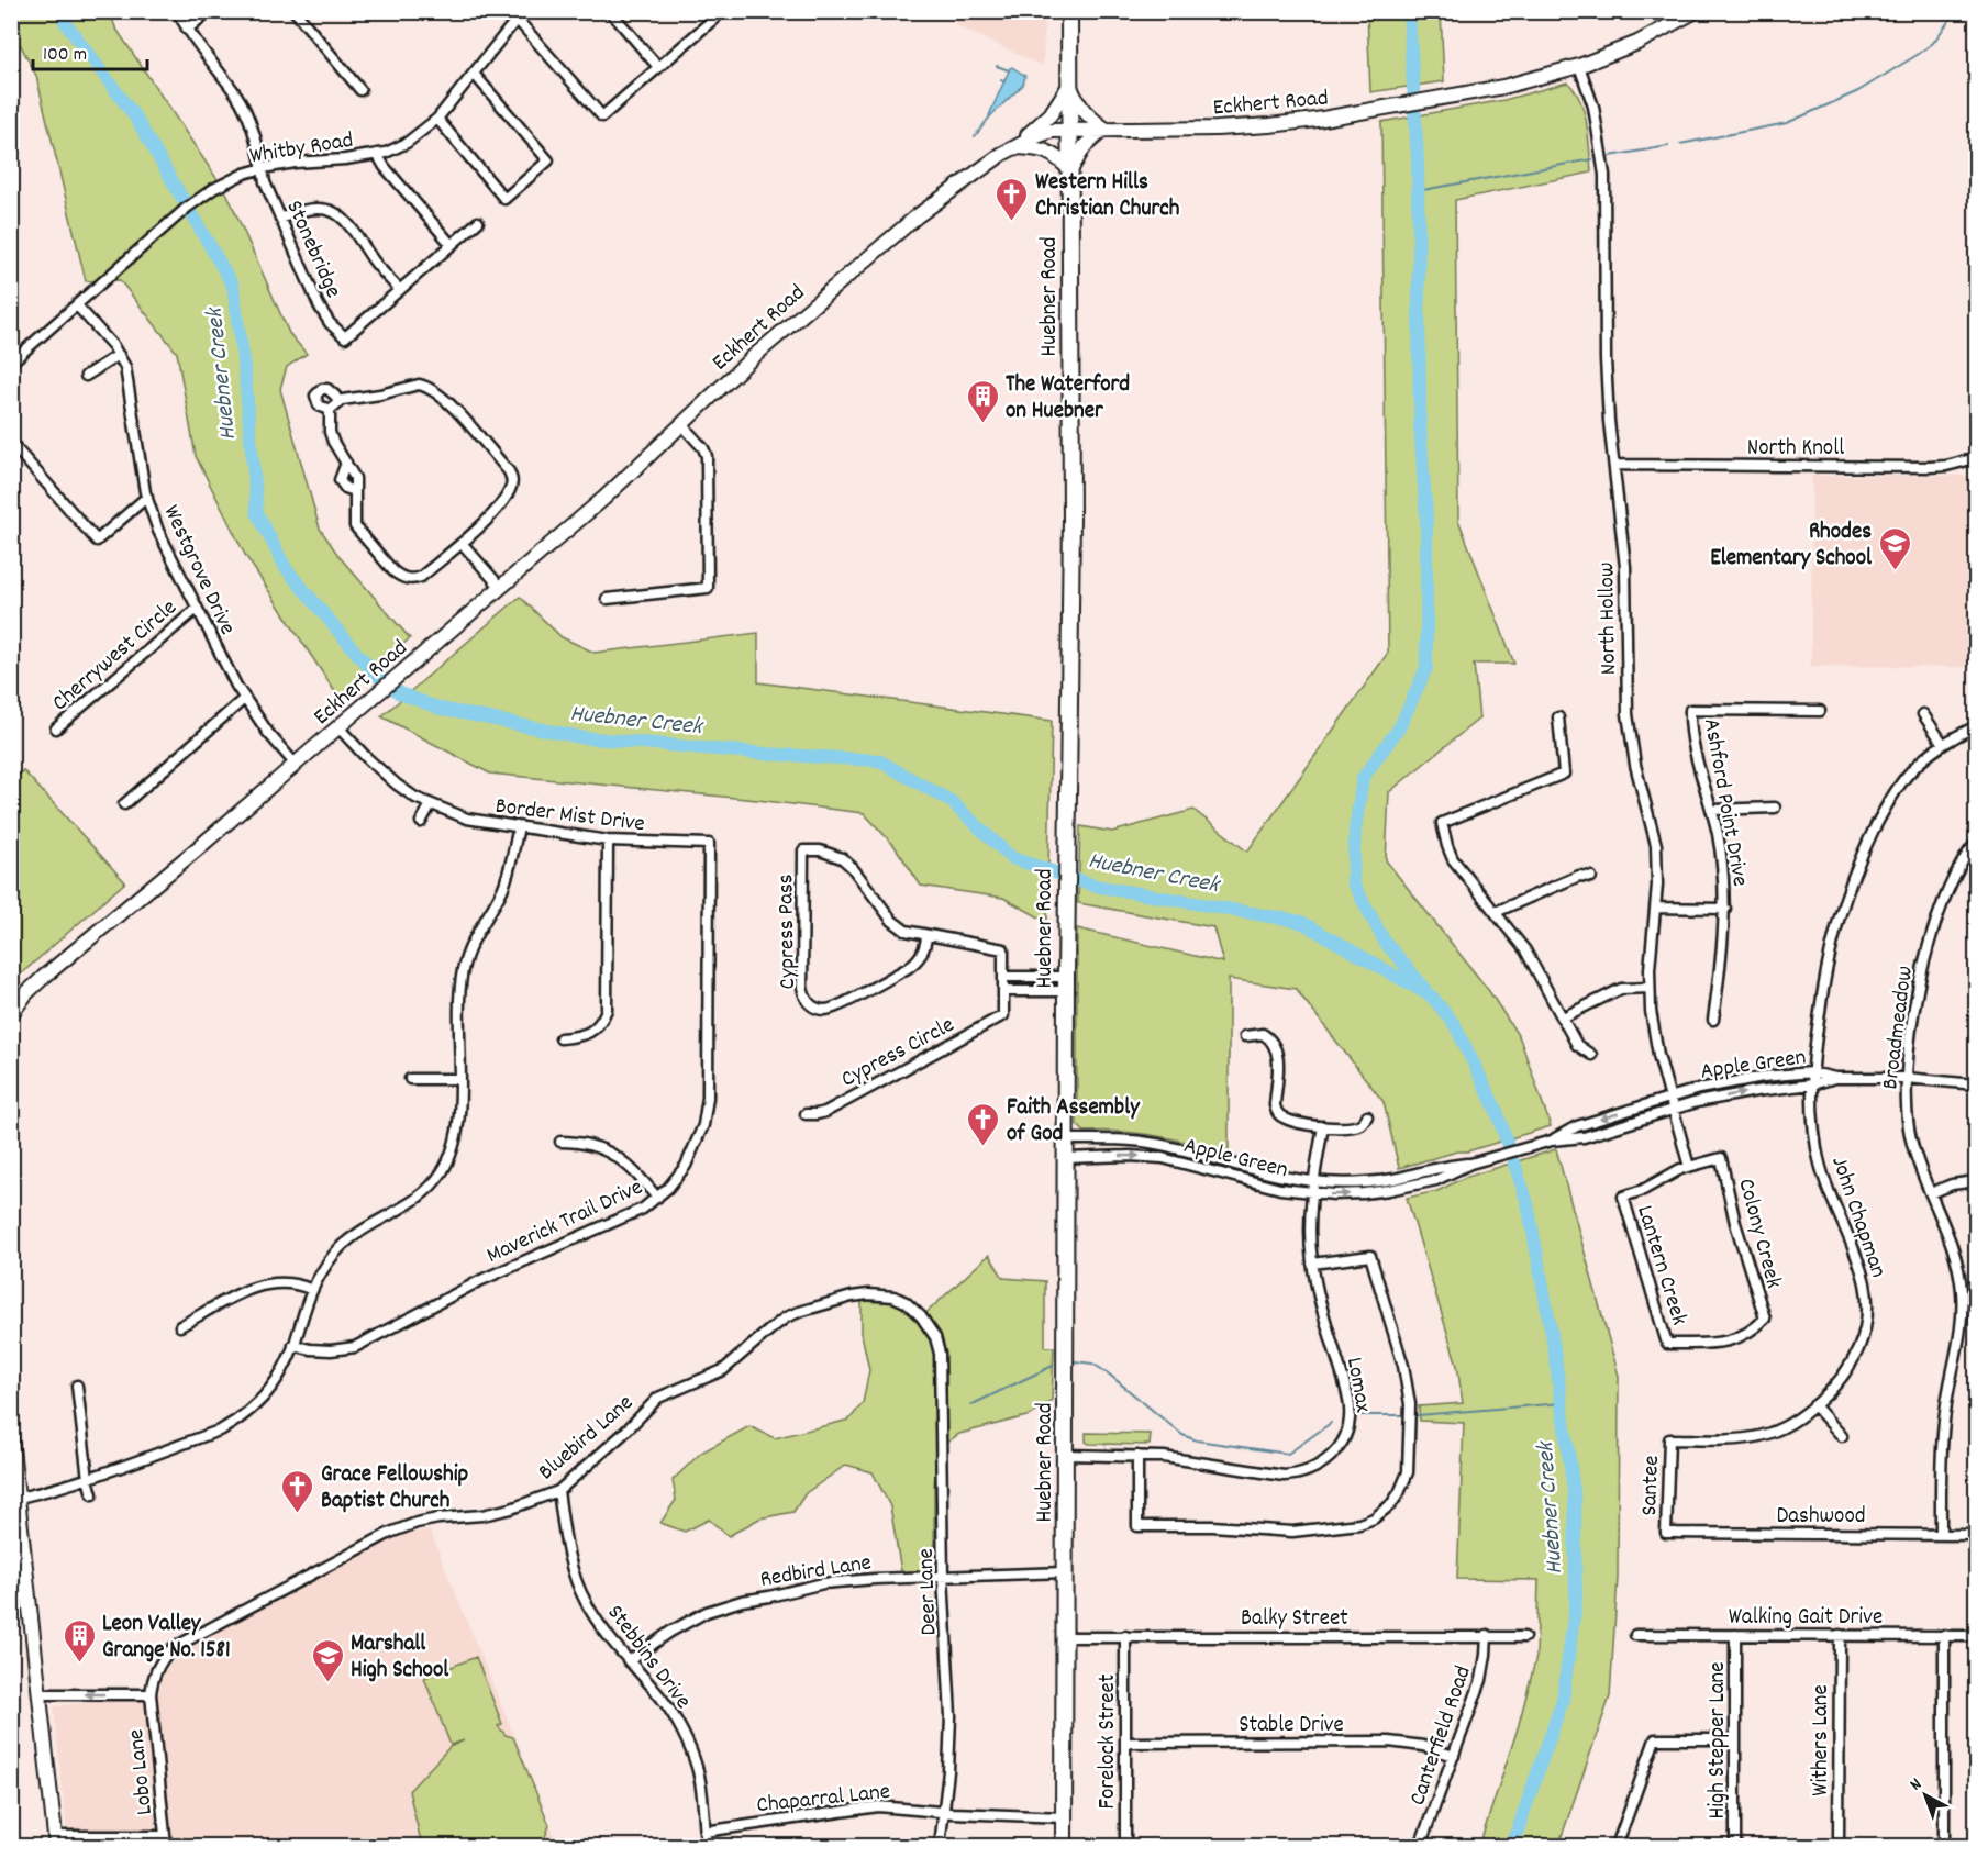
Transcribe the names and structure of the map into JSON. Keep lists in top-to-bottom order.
{
  "streets": {
    "main road": ["Eckhert Road", "Huebner Road"],
    "street": [
      "Whitby Road",
      "Stonebridge",
      "North Knoll",
      "Westgrove Drive",
      "North Hollow",
      "Cherrywest Circle",
      "Ashford Point Drive",
      "Border Mist Drive",
      "Cypress Pass",
      "Broadmeadow",
      "Cypress Circle",
      "Apple Green",
      "John Chapman",
      "Maverick Trail Drive",
      "Colony Creek",
      "Lantern Creek",
      "Lomax",
      "Bluebird Lane",
      "Santee",
      "Dashwood",
      "Redbird Lane",
      "Deer Lane",
      "Walking Gait Drive",
      "Balky Street",
      "Stebbins Drive",
      "Stable Drive",
      "Canterfield Road",
      "High Stepper Lane",
      "Withers Lane",
      "Forelock Street",
      "Lobo Lane",
      "Chaparral Lane"
    ]
  },
  "crossings": [
    ["Eckhert Road", "Huebner Road"],
    ["Eckhert Road", "Westgrove Drive"],
    ["Eckhert Road", "North Hollow"],
    ["Eckhert Road", "Border Mist Drive"],
    ["Whitby Road", "Stonebridge"],
    ["Whitby Road", "Westgrove Drive"],
    ["Huebner Road", "Apple Green"],
    ["Huebner Road", "Lomax"],
    ["Huebner Road", "Redbird Lane"],
    ["Huebner Road", "Balky Street"],
    ["Huebner Road", "Chaparral Lane"],
    ["North Knoll", "North Hollow"],
    ["Westgrove Drive", "Cherrywest Circle"],
    ["North Hollow", "Apple Green"],
    ["North Hollow", "Colony Creek"],
    ["North Hollow", "Lantern Creek"],
    ["Border Mist Drive", "Maverick Trail Drive"],
    ["Broadmeadow", "Dashwood"],
    ["Apple Green", "John Chapman"],
    ["Apple Green", "Lomax"],
    ["John Chapman", "Santee"],
    ["Colony Creek", "Lantern Creek"],
    ["Bluebird Lane", "Deer Lane"],
    ["Bluebird Lane", "Stebbins Drive"],
    ["Bluebird Lane", "Lobo Lane"],
    ["Santee", "Dashwood"],
    ["Redbird Lane", "Deer Lane"],
    ["Redbird Lane", "Stebbins Drive"],
    ["Deer Lane", "Chaparral Lane"],
    ["Walking Gait Drive", "High Stepper Lane"],
    ["Walking Gait Drive", "Withers Lane"],
    ["Balky Street", "Canterfield Road"],
    ["Balky Street", "Forelock Street"],
    ["Stebbins Drive", "Chaparral Lane"],
    ["Stable Drive", "Canterfield Road"],
    ["Stable Drive", "Forelock Street"]
  ],
  "water": ["Huebner Creek"],
  "places": {
    "church": ["Western Hills Christian Church", "Faith Assembly of God", "Grace Fellowship Baptist Church"],
    "building": ["The Waterford on Huebner", "Leon Valley Grange No. 1581"],
    "school or university": ["Rhodes Elementary School", "Marshall High School"]
  },
  "scale_bar": "100 m",
  "north": "top left"
}
